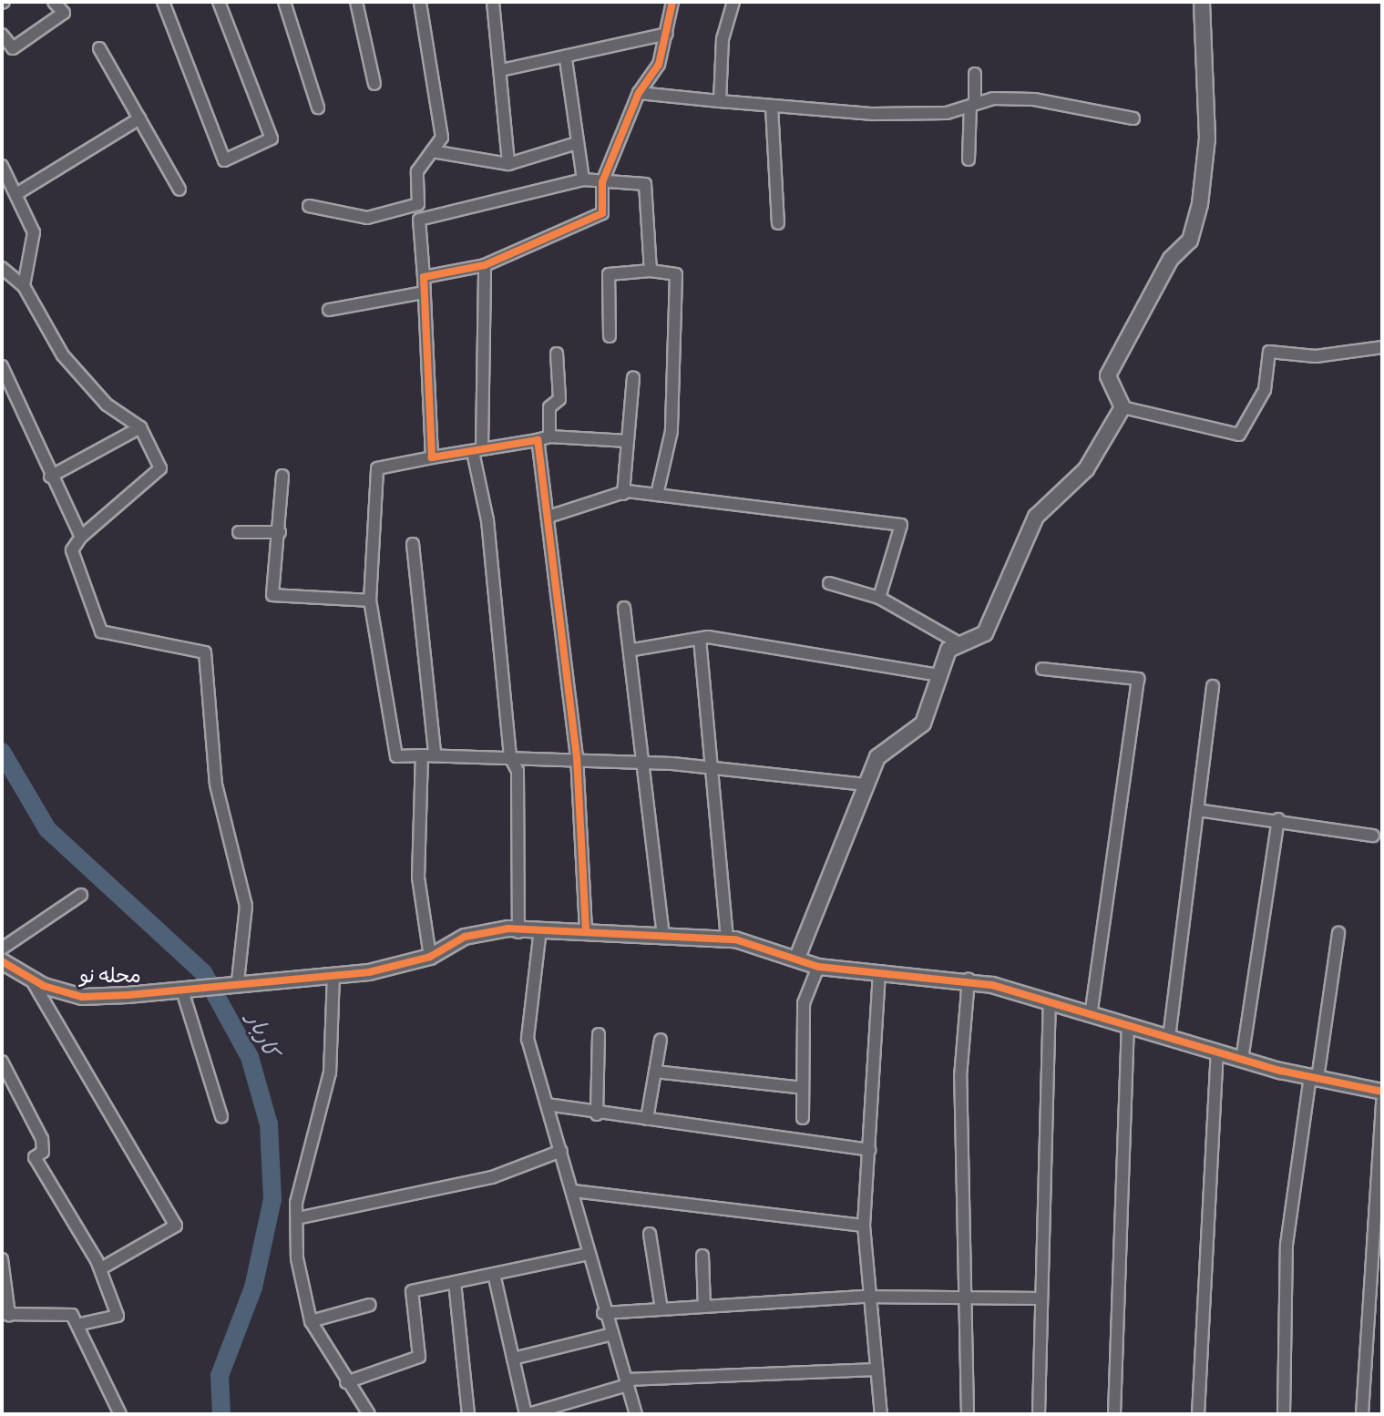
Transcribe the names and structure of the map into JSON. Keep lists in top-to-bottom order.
{
  "streets": {
    "street": ["محله نو"]
  },
  "water": ["کاربار"]
}
